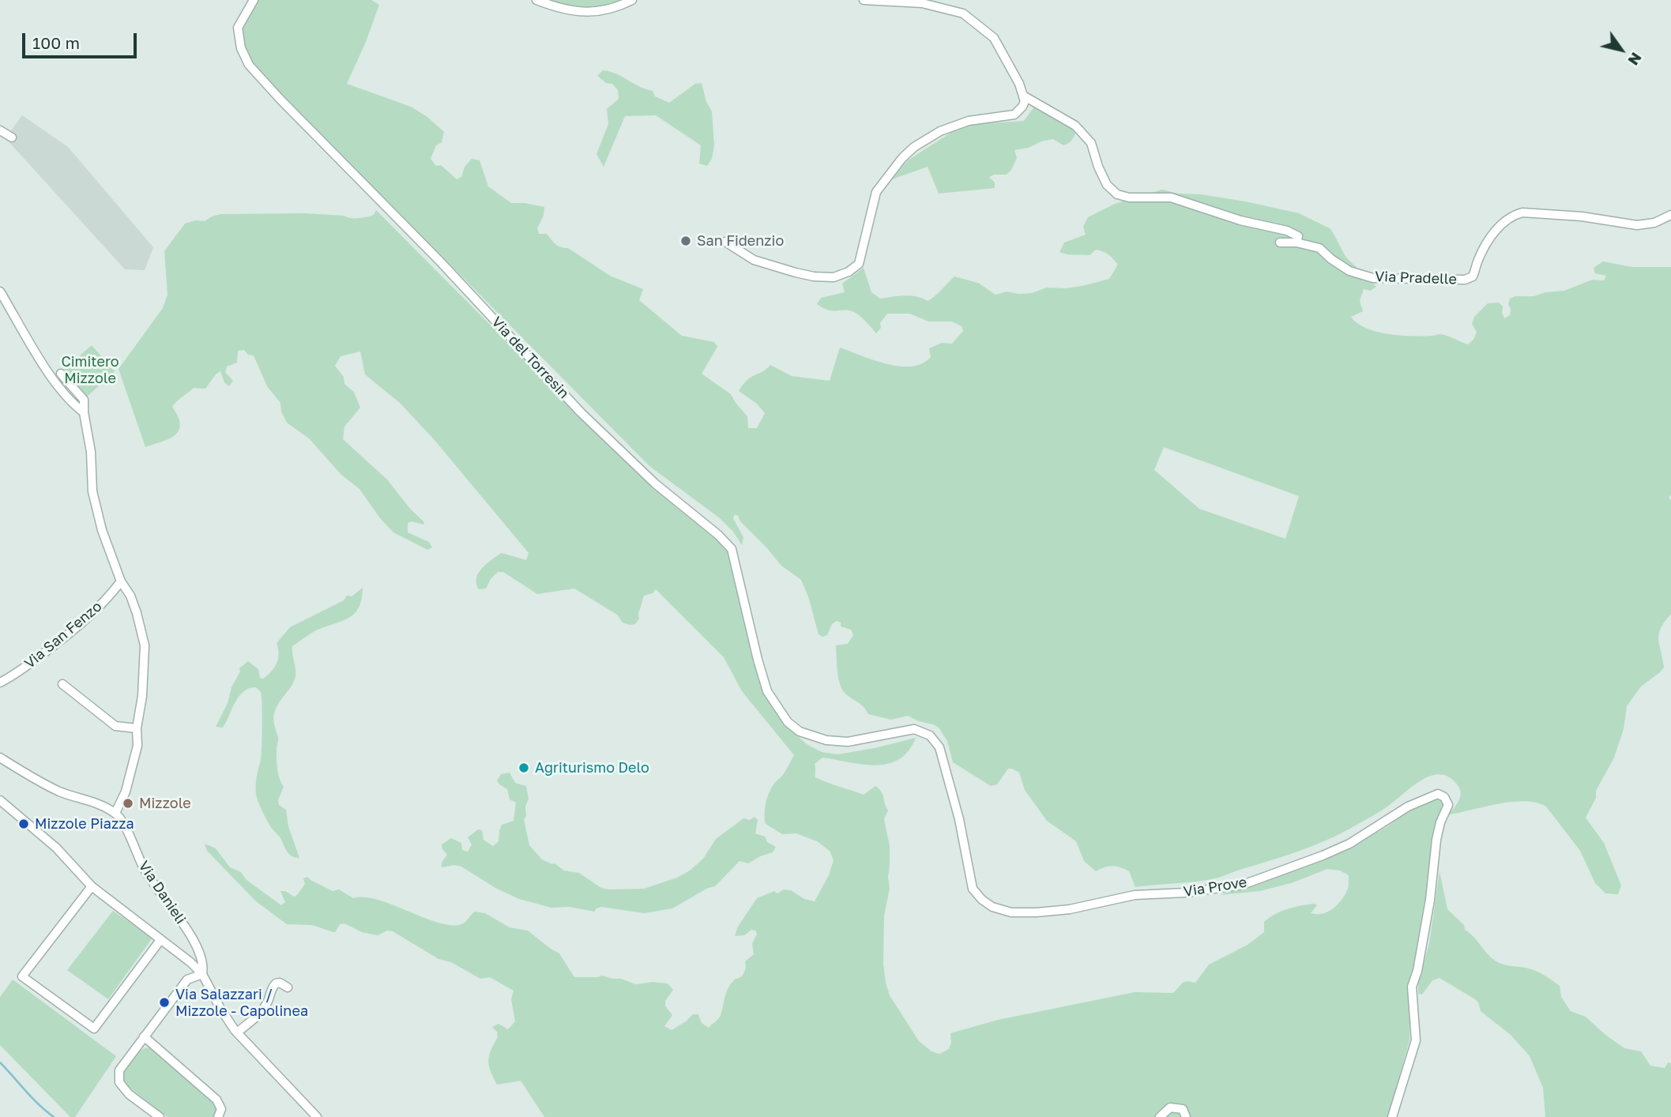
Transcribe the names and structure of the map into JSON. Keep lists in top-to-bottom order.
{
  "streets": {
    "street": [
      "Via Pradelle",
      "Via del Torresin",
      "Via San Fenzo",
      "Via Prove",
      "Via Danieli"
    ]
  },
  "crossings": [
    ["Via del Torresin", "Via Prove"]
  ],
  "parks": ["Cimitero Mizzole"],
  "places": [
    "San Fidenzio",
    "Agriturismo Delo",
    "Mizzole",
    "Mizzole Piazza",
    "Via Salazzari / Mizzole - Capolinea"
  ],
  "scale_bar": "100 m",
  "north": "bottom right"
}
